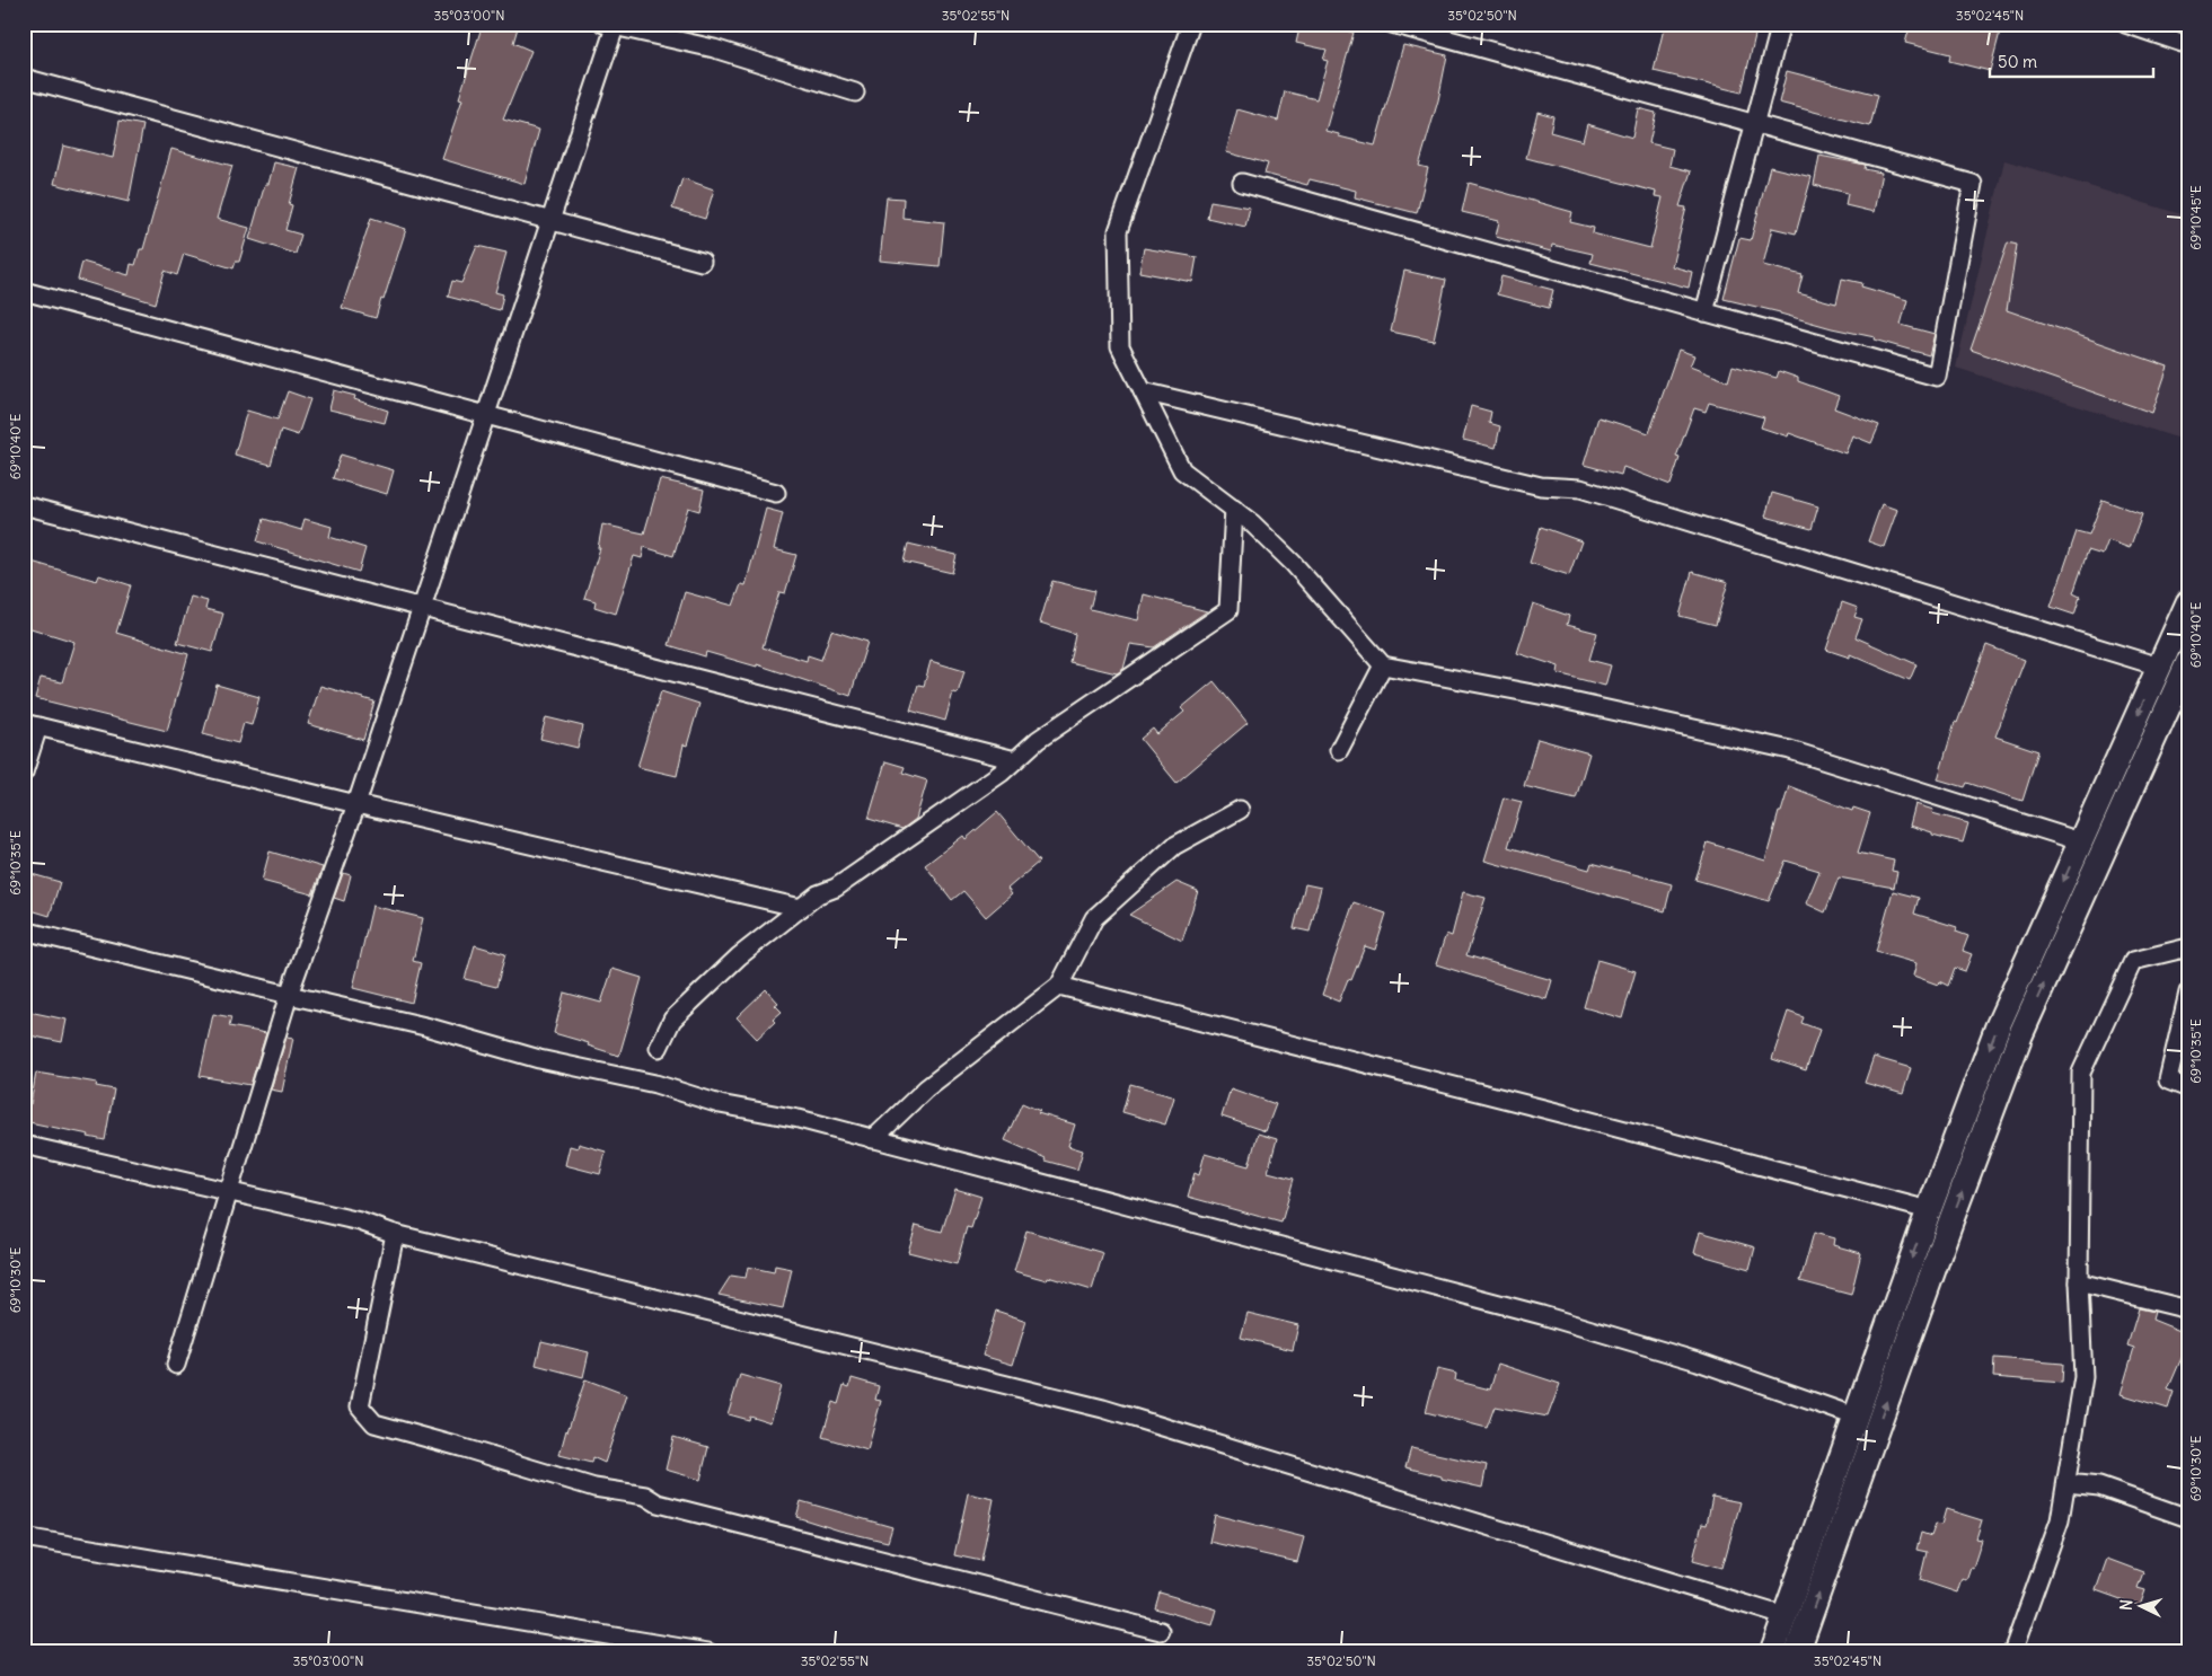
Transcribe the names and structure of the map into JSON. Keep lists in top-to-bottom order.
{
  "scale_bar": "50 m",
  "north": "left",
  "coordinates": [
    "35°03'00\"N",
    "35°02'55\"N",
    "35°02'50\"N",
    "35°02'45\"N",
    "69°10'45\"E",
    "69°10'40\"E",
    "69°10'35\"E",
    "69°10'30\"E"
  ]
}
